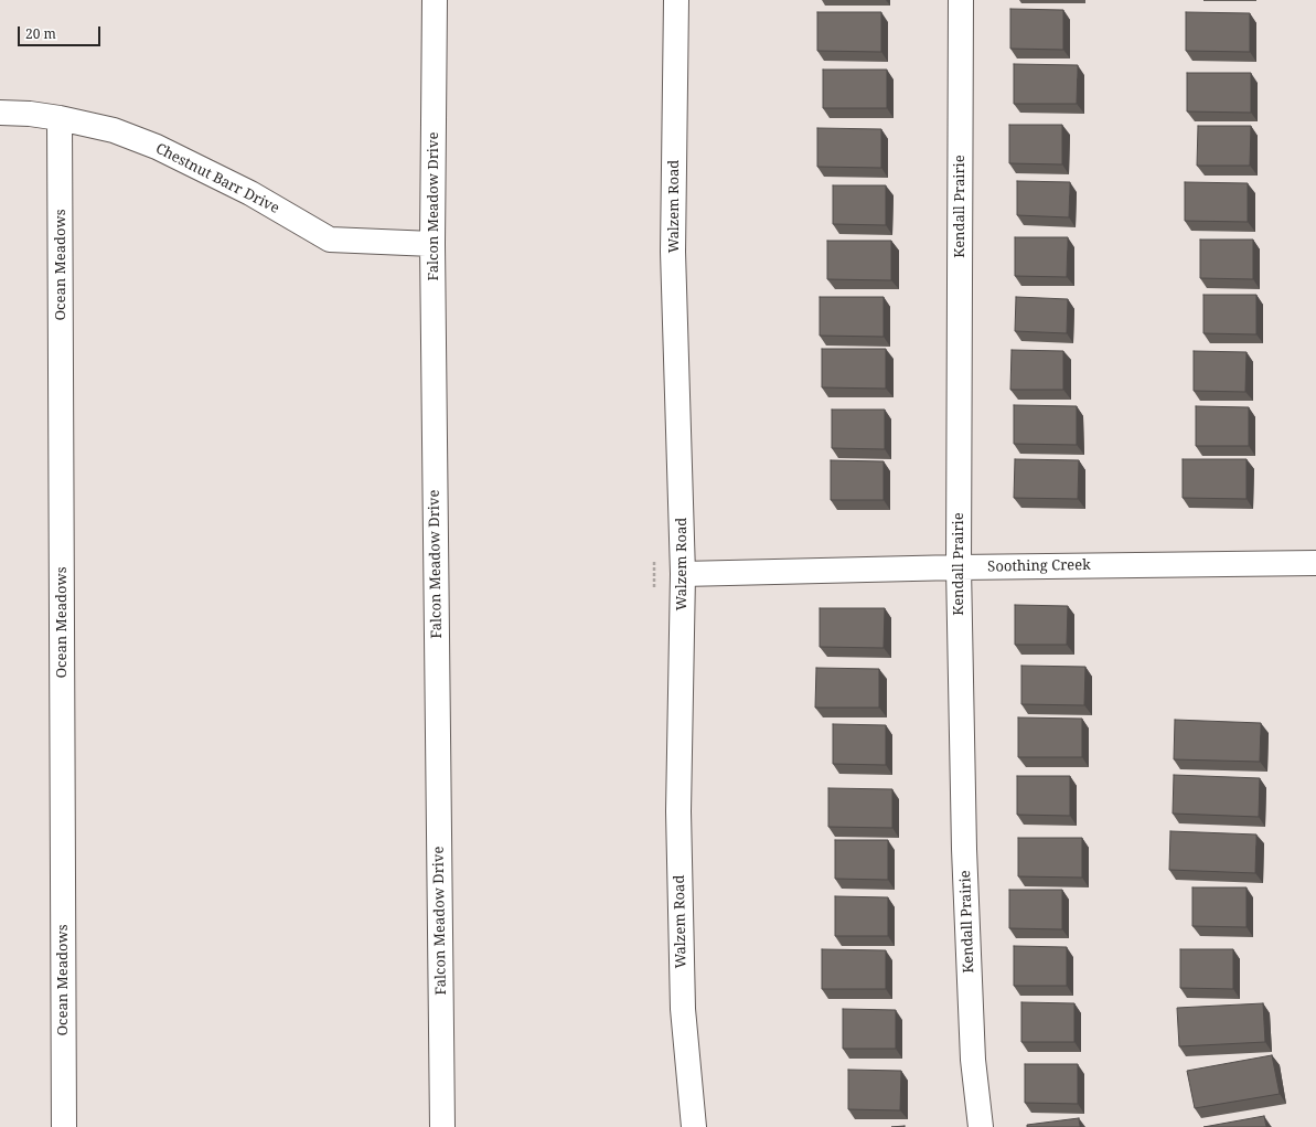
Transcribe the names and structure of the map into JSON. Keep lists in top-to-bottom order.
{
  "streets": {
    "street": [
      "Chestnut Barr Drive",
      "Falcon Meadow Drive",
      "Walzem Road",
      "Kendall Prairie",
      "Ocean Meadows",
      "Soothing Creek"
    ]
  },
  "crossings": [
    ["Chestnut Barr Drive", "Falcon Meadow Drive"],
    ["Chestnut Barr Drive", "Ocean Meadows"],
    ["Walzem Road", "Soothing Creek"],
    ["Kendall Prairie", "Soothing Creek"]
  ],
  "scale_bar": "20 m"
}
